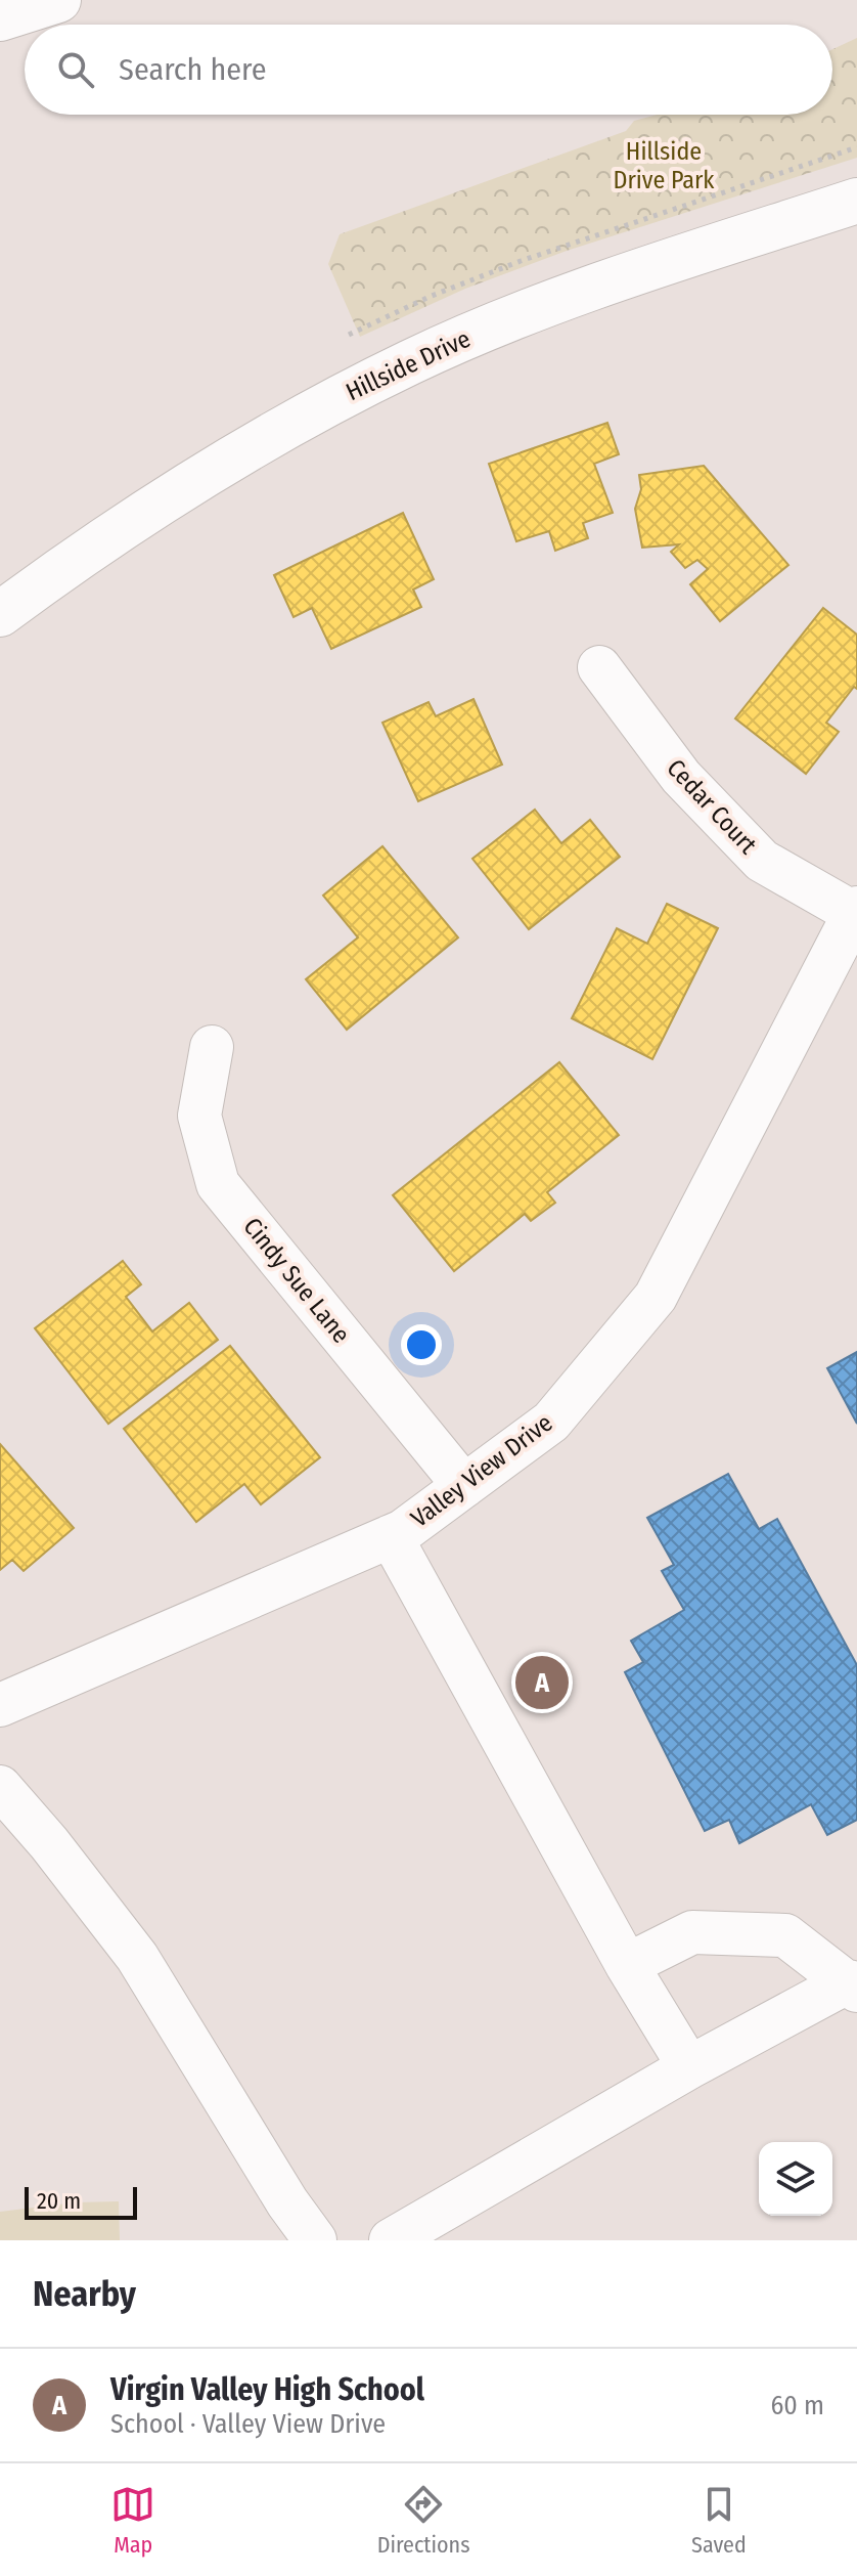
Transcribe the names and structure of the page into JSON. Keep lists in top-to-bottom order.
{
  "streets": {
    "main road": ["Hillside Drive"],
    "street": ["Cedar Court", "Cindy Sue Lane", "Valley View Drive"]
  },
  "crossings": [
    ["Cedar Court", "Valley View Drive"],
    ["Cindy Sue Lane", "Valley View Drive"]
  ],
  "parks": ["Hillside Drive Park"],
  "scale_bar": "20 m",
  "page": {
    "search": "Search here",
    "pins": "A",
    "scale": "20 m",
    "heading": "Nearby",
    "list": [
      {
        "mark": "A",
        "name": "Virgin Valley High School",
        "note": "School · Valley View Drive",
        "value": "60 m"
      }
    ],
    "nav": ["Map", "Directions", "Saved"]
  }
}
